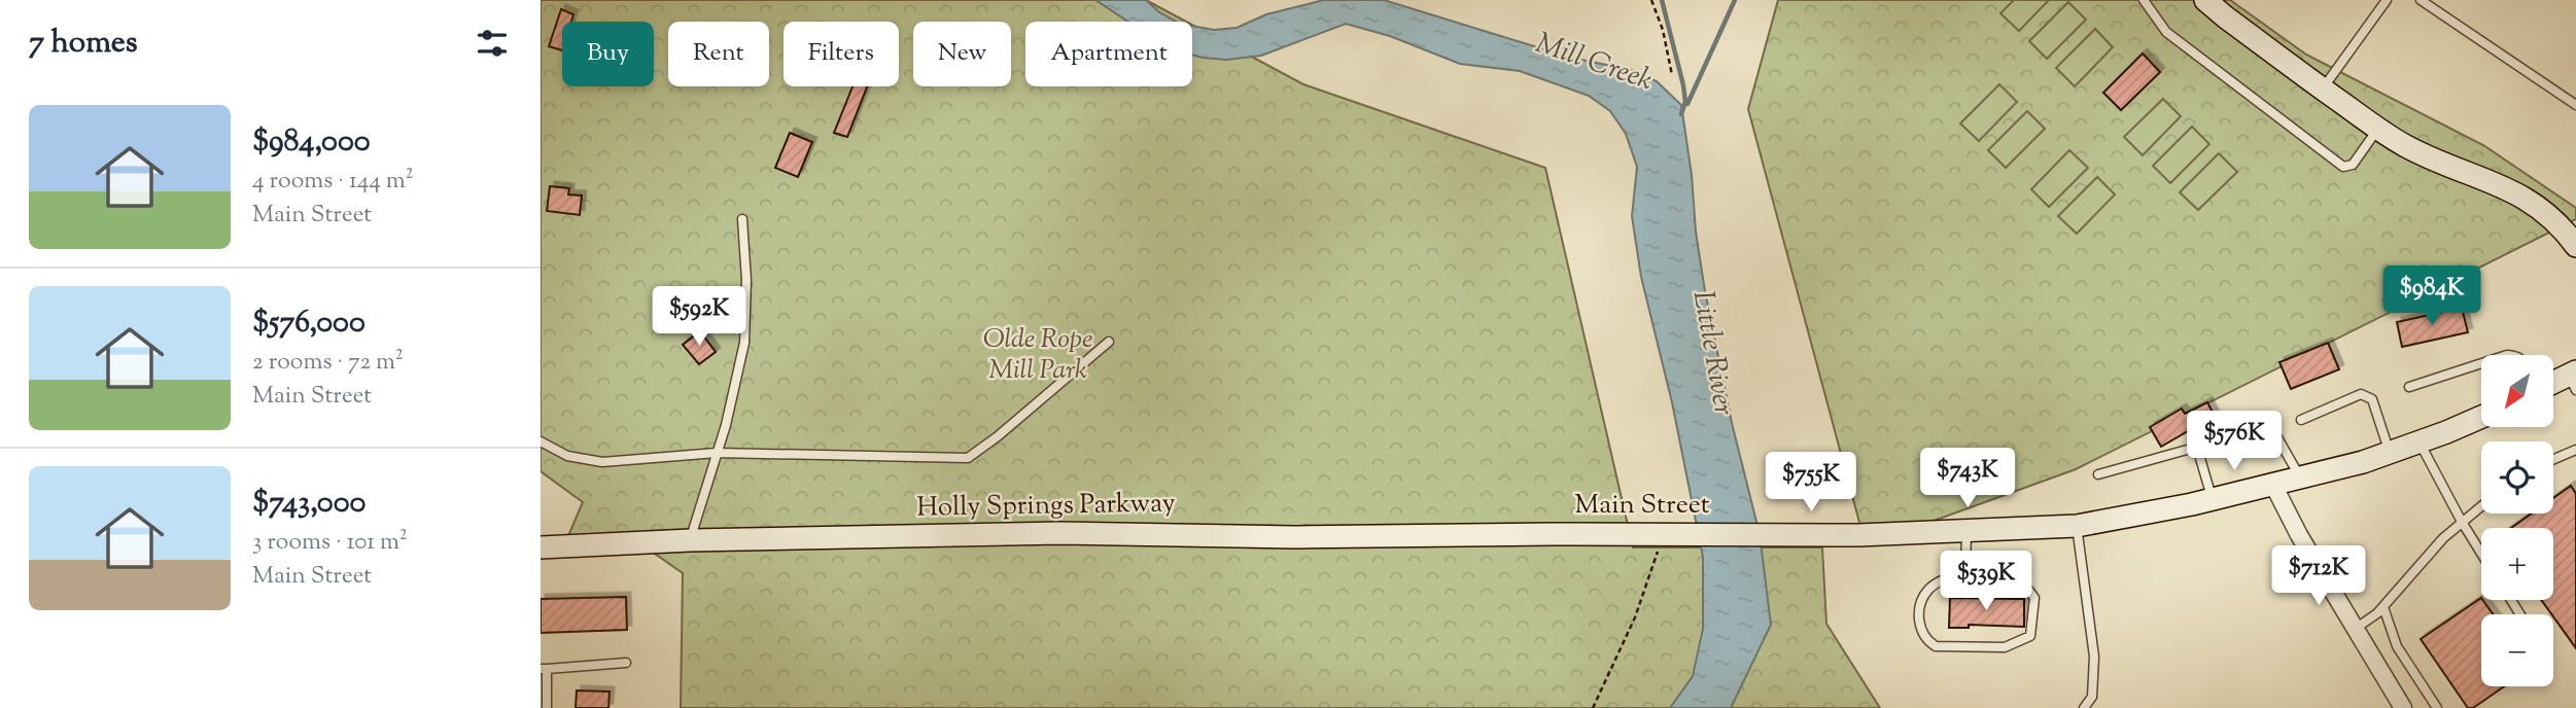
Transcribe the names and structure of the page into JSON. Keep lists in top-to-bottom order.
{
  "streets": {
    "main road": ["Main Street", "Holly Springs Parkway"]
  },
  "crossings": [
    ["Main Street", "Holly Springs Parkway"]
  ],
  "water": ["Mill Creek", "Little River"],
  "parks": ["Olde Rope Mill Park"],
  "north": "bottom left",
  "page": {
    "heading": "7 homes",
    "chip": [
      "Buy",
      "Rent",
      "Filters",
      "New",
      "Apartment"
    ],
    "list": [
      {
        "name": "$984,000",
        "note": "4 rooms · 144 m² · Main Street"
      },
      {
        "name": "$576,000",
        "note": "2 rooms · 72 m² · Main Street"
      },
      {
        "name": "$743,000",
        "note": "3 rooms · 101 m² · Main Street"
      }
    ],
    "price": [
      "$984K",
      "$592K",
      "$576K",
      "$743K",
      "$755K",
      "$712K",
      "$539K"
    ],
    "map_buttons": ["+", "−"]
  }
}
